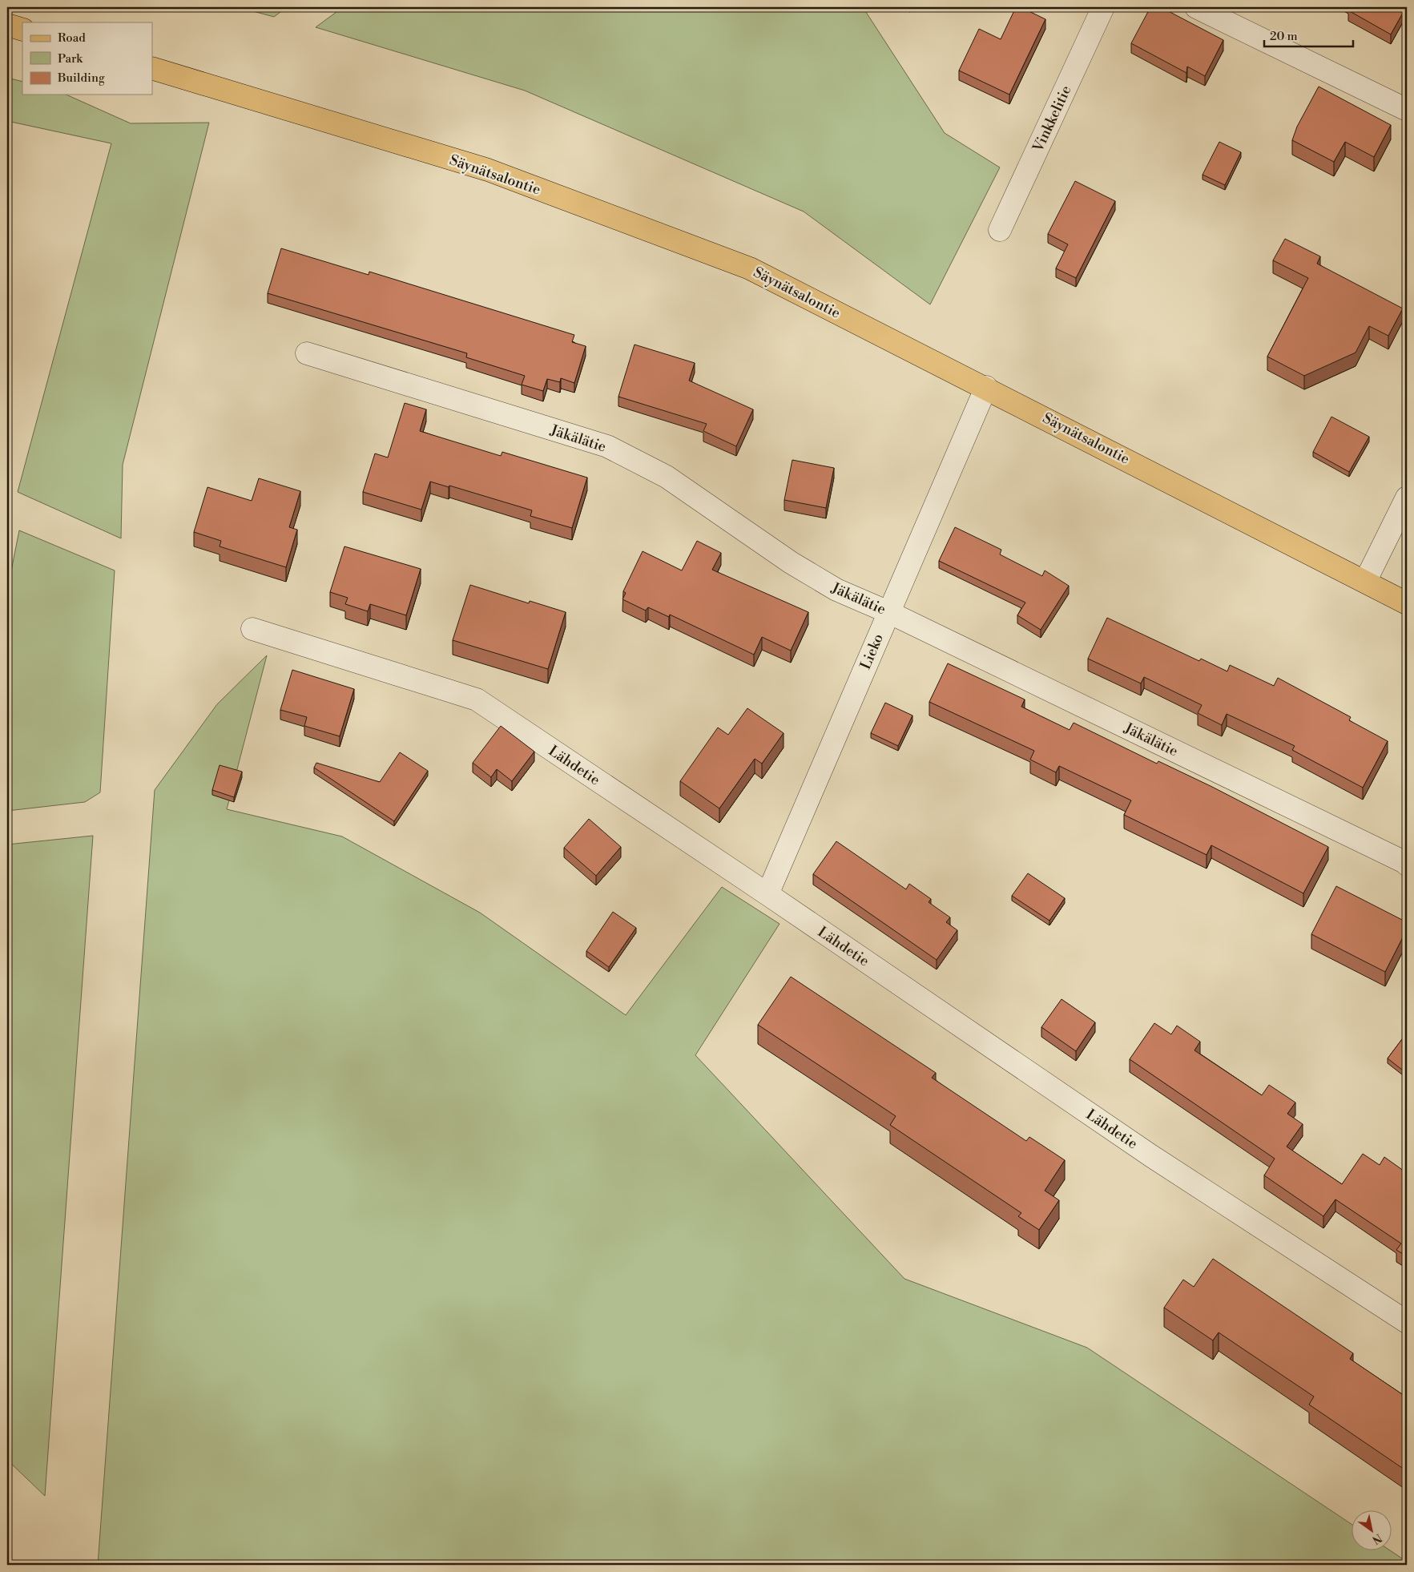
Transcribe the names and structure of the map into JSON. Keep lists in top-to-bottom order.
{
  "streets": {
    "main road": ["Säynätsalontie"],
    "street": [
      "Vinkkelitie",
      "Jäkälätie",
      "Lieko",
      "Lähdetie"
    ]
  },
  "crossings": [
    ["Säynätsalontie", "Lieko"],
    ["Jäkälätie", "Lieko"],
    ["Lieko", "Lähdetie"]
  ],
  "legend": ["Road", "Park", "Building"],
  "scale_bar": "20 m",
  "north": "bottom right"
}
